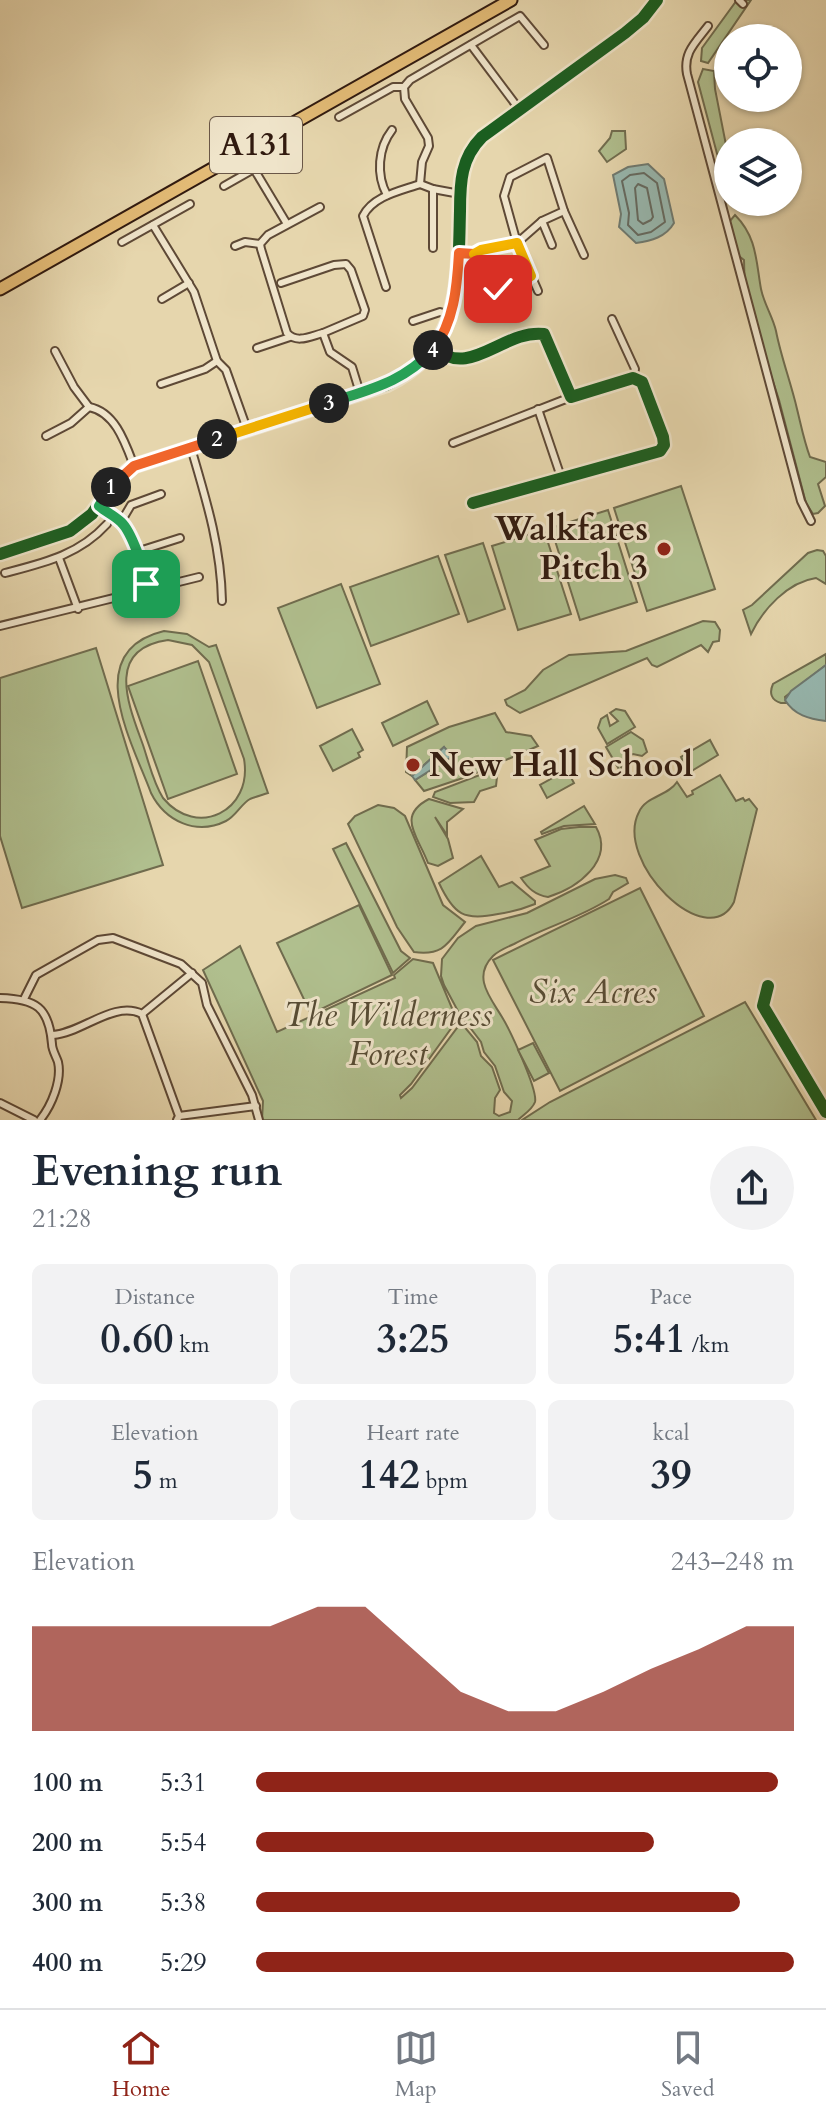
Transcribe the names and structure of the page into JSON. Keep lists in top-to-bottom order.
{
  "streets": {
    "highway": ["A131"]
  },
  "parks": ["Six Acres", "The Wilderness Forest"],
  "places": ["Walkfares Pitch 3", "New Hall School"],
  "page": {
    "pins": [
      "4",
      "3",
      "2",
      "1"
    ],
    "heading": ["Evening run", "21:28"],
    "stats": [
      ["Distance", "0.60 km"],
      ["Time", "3:25"],
      ["Pace", "5:41 /km"],
      ["Elevation", "5 m"],
      ["Heart rate", "142 bpm"],
      ["kcal", "39"]
    ],
    "chart": ["Elevation", "243–248 m"],
    "list": [
      {
        "name": "100 m",
        "note": "5:31"
      },
      {
        "name": "200 m",
        "note": "5:54"
      },
      {
        "name": "300 m",
        "note": "5:38"
      },
      {
        "name": "400 m",
        "note": "5:29"
      }
    ],
    "tabs": ["Home", "Map", "Saved"]
  }
}
